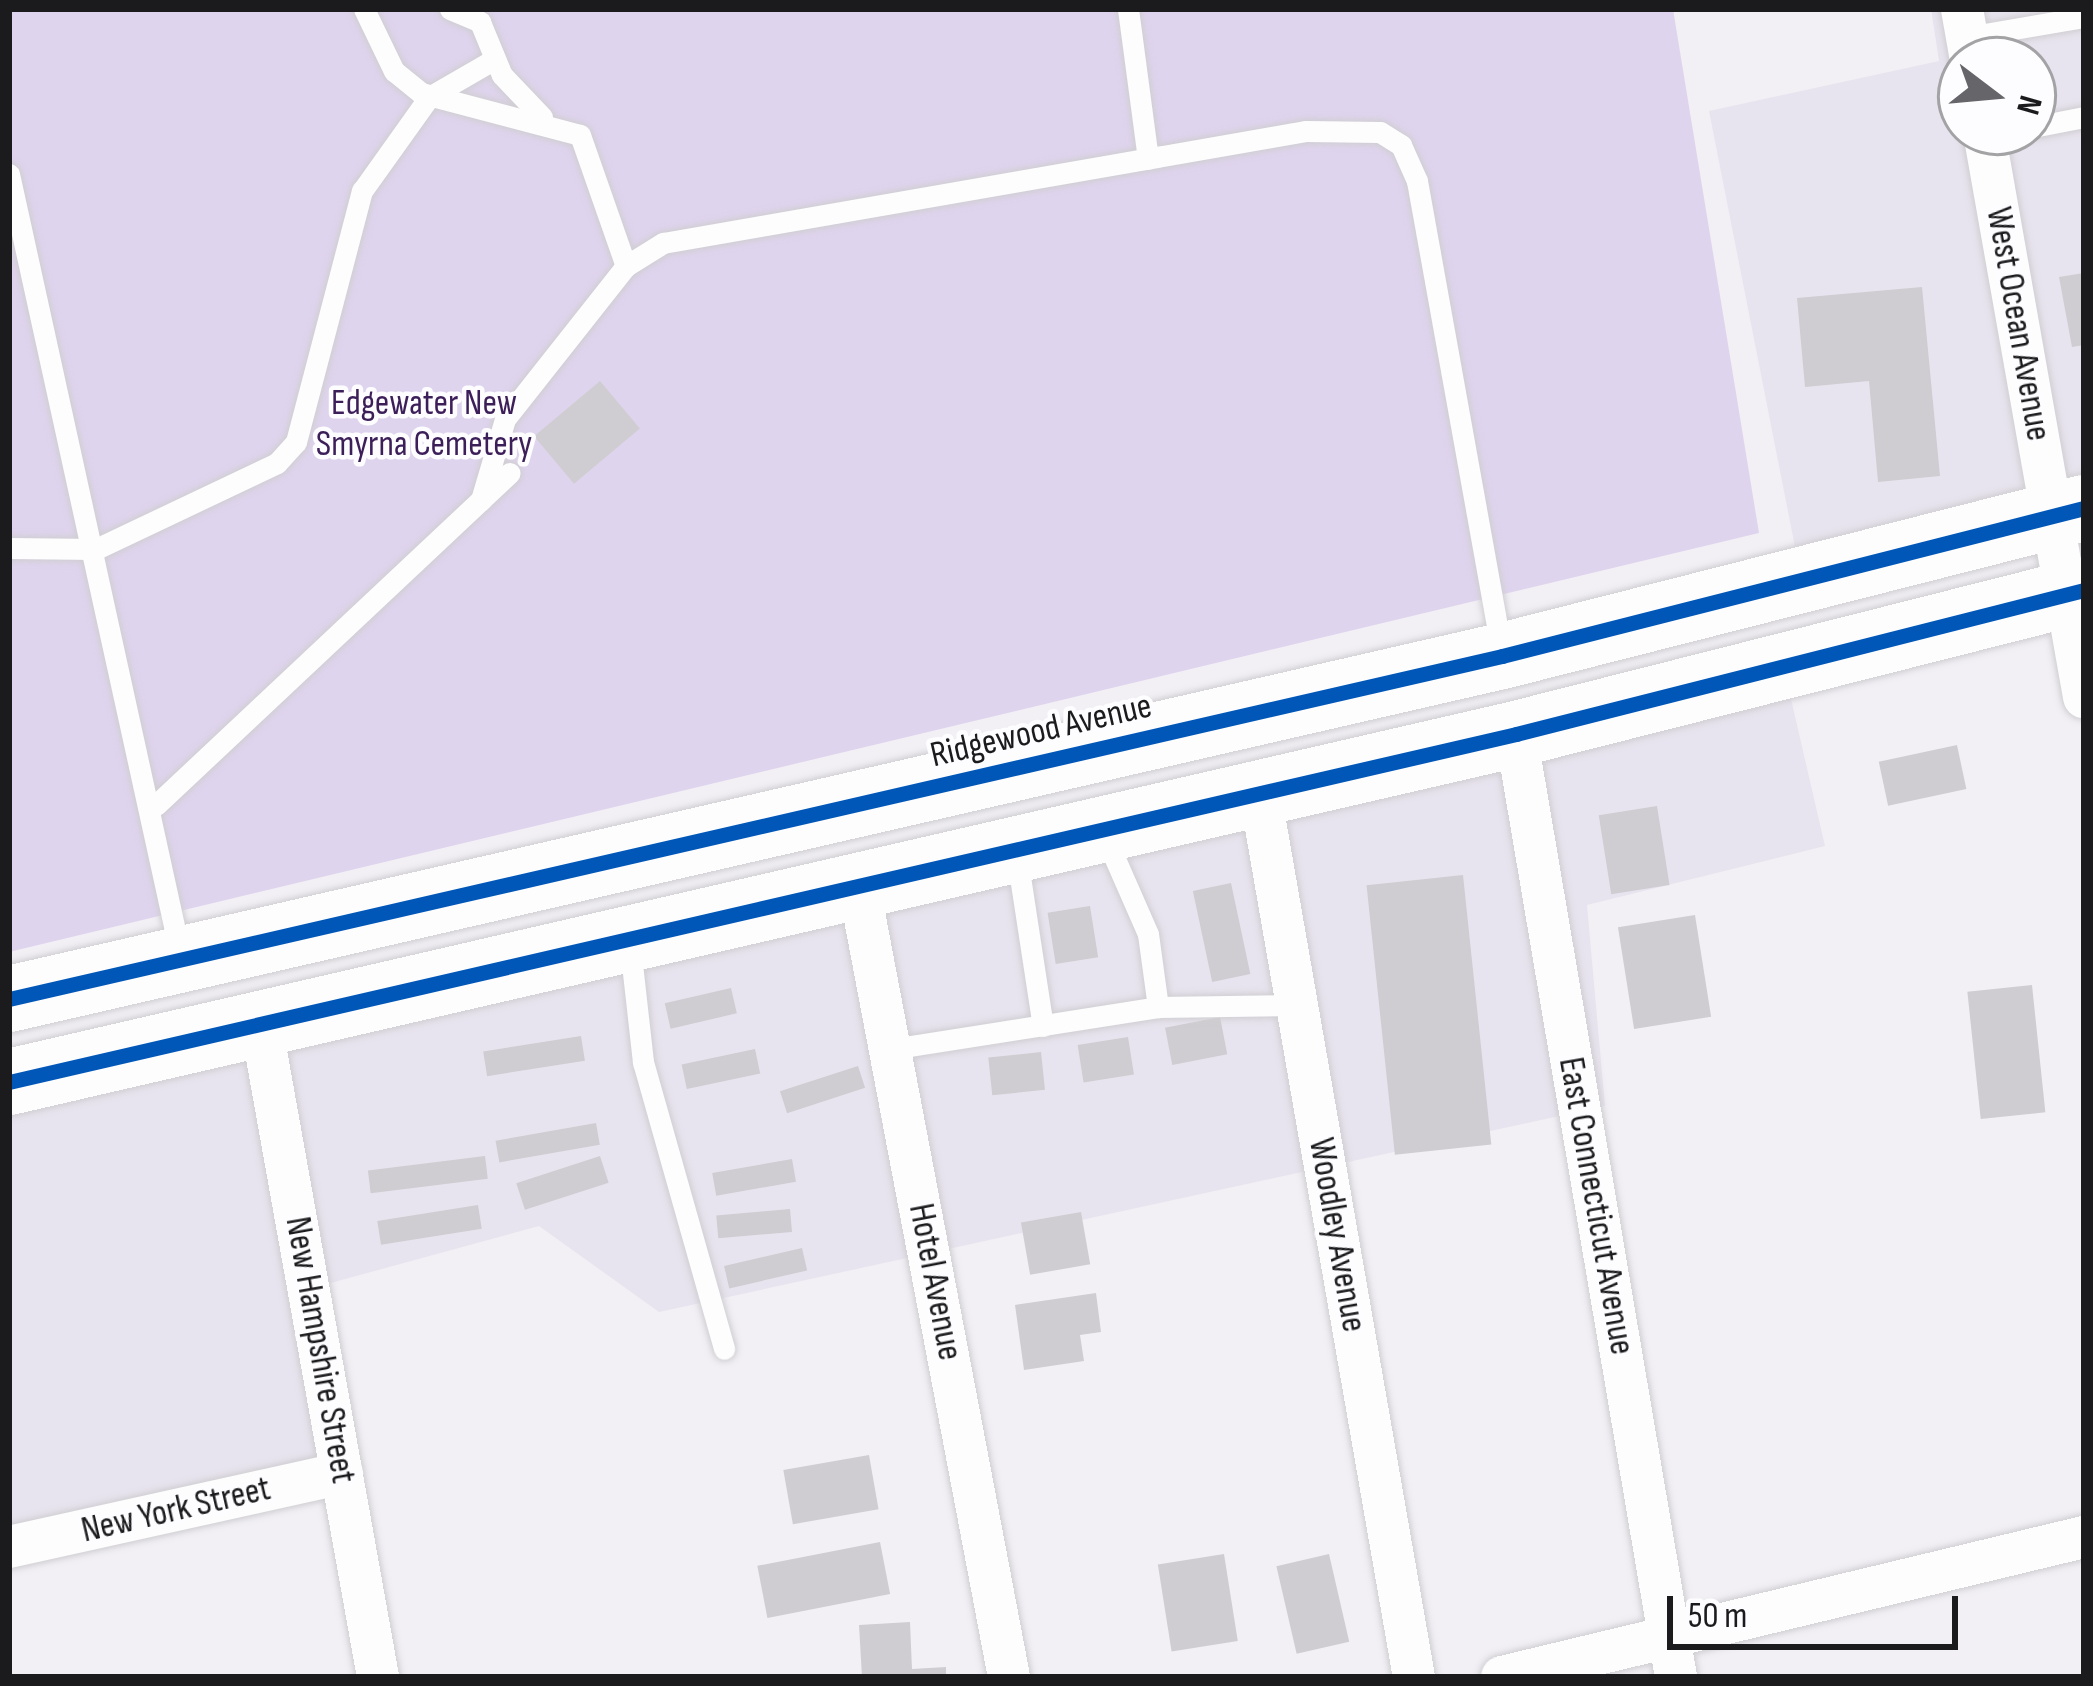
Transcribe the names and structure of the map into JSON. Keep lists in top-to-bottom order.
{
  "streets": {
    "main road": ["Ridgewood Avenue"],
    "street": [
      "West Ocean Avenue",
      "East Connecticut Avenue",
      "Woodley Avenue",
      "Hotel Avenue",
      "New Hampshire Street",
      "New York Street"
    ]
  },
  "crossings": [
    ["West Ocean Avenue", "Ridgewood Avenue"],
    ["New Hampshire Street", "New York Street"]
  ],
  "parks": ["Edgewater New Smyrna Cemetery"],
  "scale_bar": "50 m",
  "north": "right"
}
